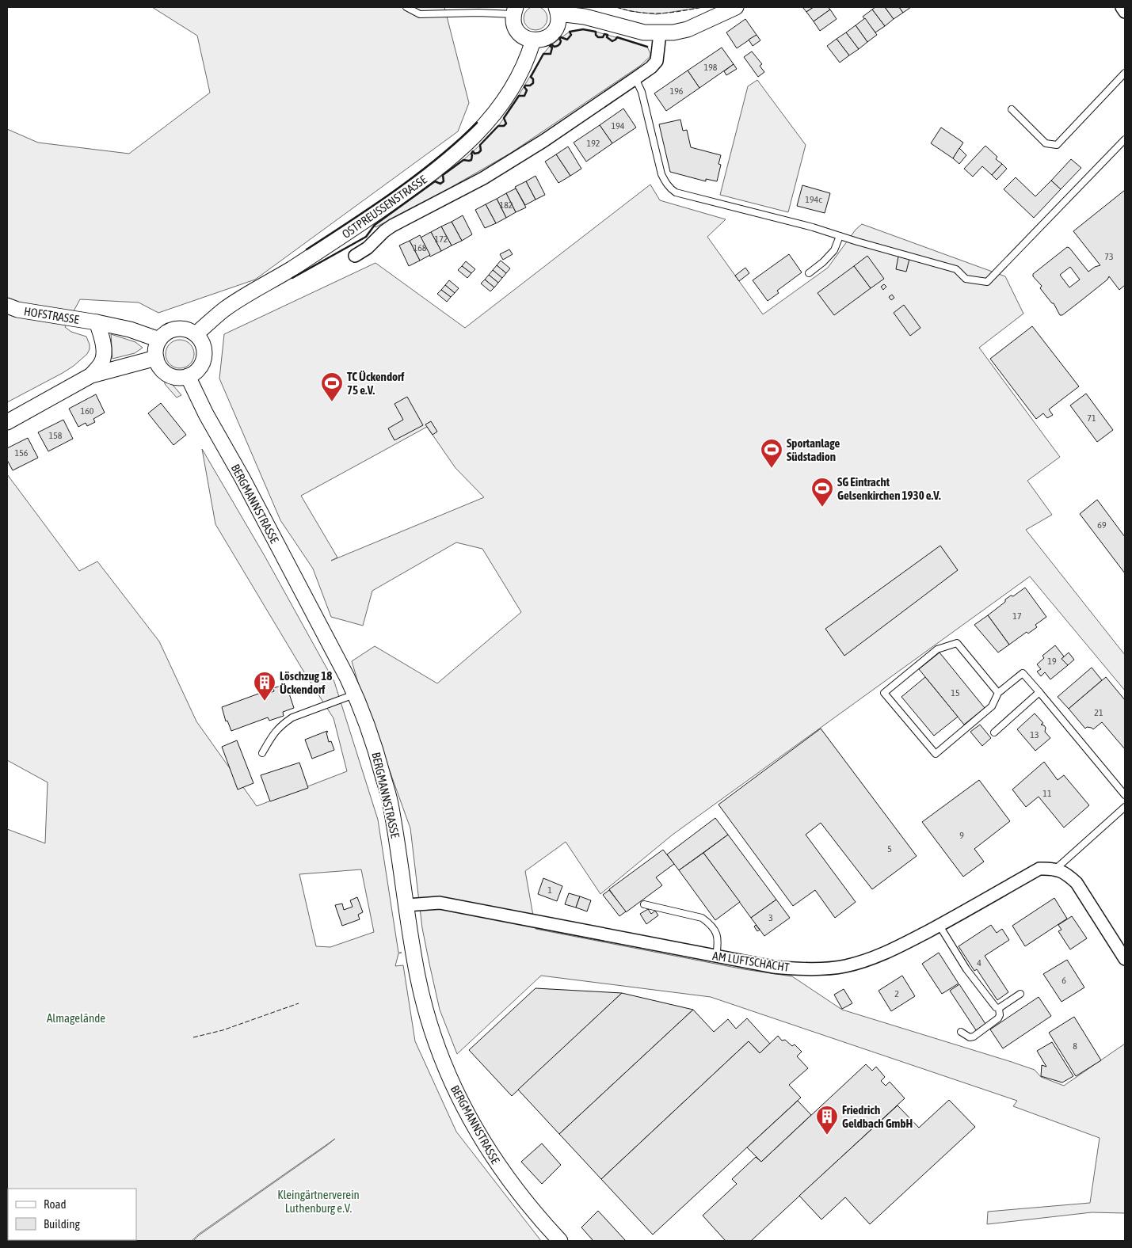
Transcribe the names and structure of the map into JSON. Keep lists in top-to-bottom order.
{
  "streets": {
    "street": [
      "OSTPREUSSENSTRASSE",
      "HOFSTRASSE",
      "BERGMANNSTRASSE",
      "AM LUFTSCHACHT"
    ]
  },
  "crossings": [
    ["OSTPREUSSENSTRASSE", "HOFSTRASSE"],
    ["OSTPREUSSENSTRASSE", "BERGMANNSTRASSE"],
    ["HOFSTRASSE", "BERGMANNSTRASSE"],
    ["BERGMANNSTRASSE", "AM LUFTSCHACHT"]
  ],
  "parks": ["Almagelände", "Kleingärtnerverein Luthenburg e.V."],
  "places": {
    "sports": ["TC Ückendorf 75 e.V.", "Sportanlage Südstadion", "SG Eintracht Gelsenkirchen 1930 e.V."],
    "building": ["Löschzug 18 Ückendorf", "Friedrich Geldbach GmbH"]
  },
  "house_numbers": [
    "198",
    "196",
    "194",
    "192",
    "194c",
    "182",
    "172",
    "168",
    "73",
    "160",
    "71",
    "158",
    "156",
    "69",
    "17",
    "19",
    "15",
    "21",
    "13",
    "11",
    "9",
    "5",
    "1",
    "3",
    "4",
    "6",
    "2",
    "8"
  ],
  "legend": ["Road", "Building"]
}
